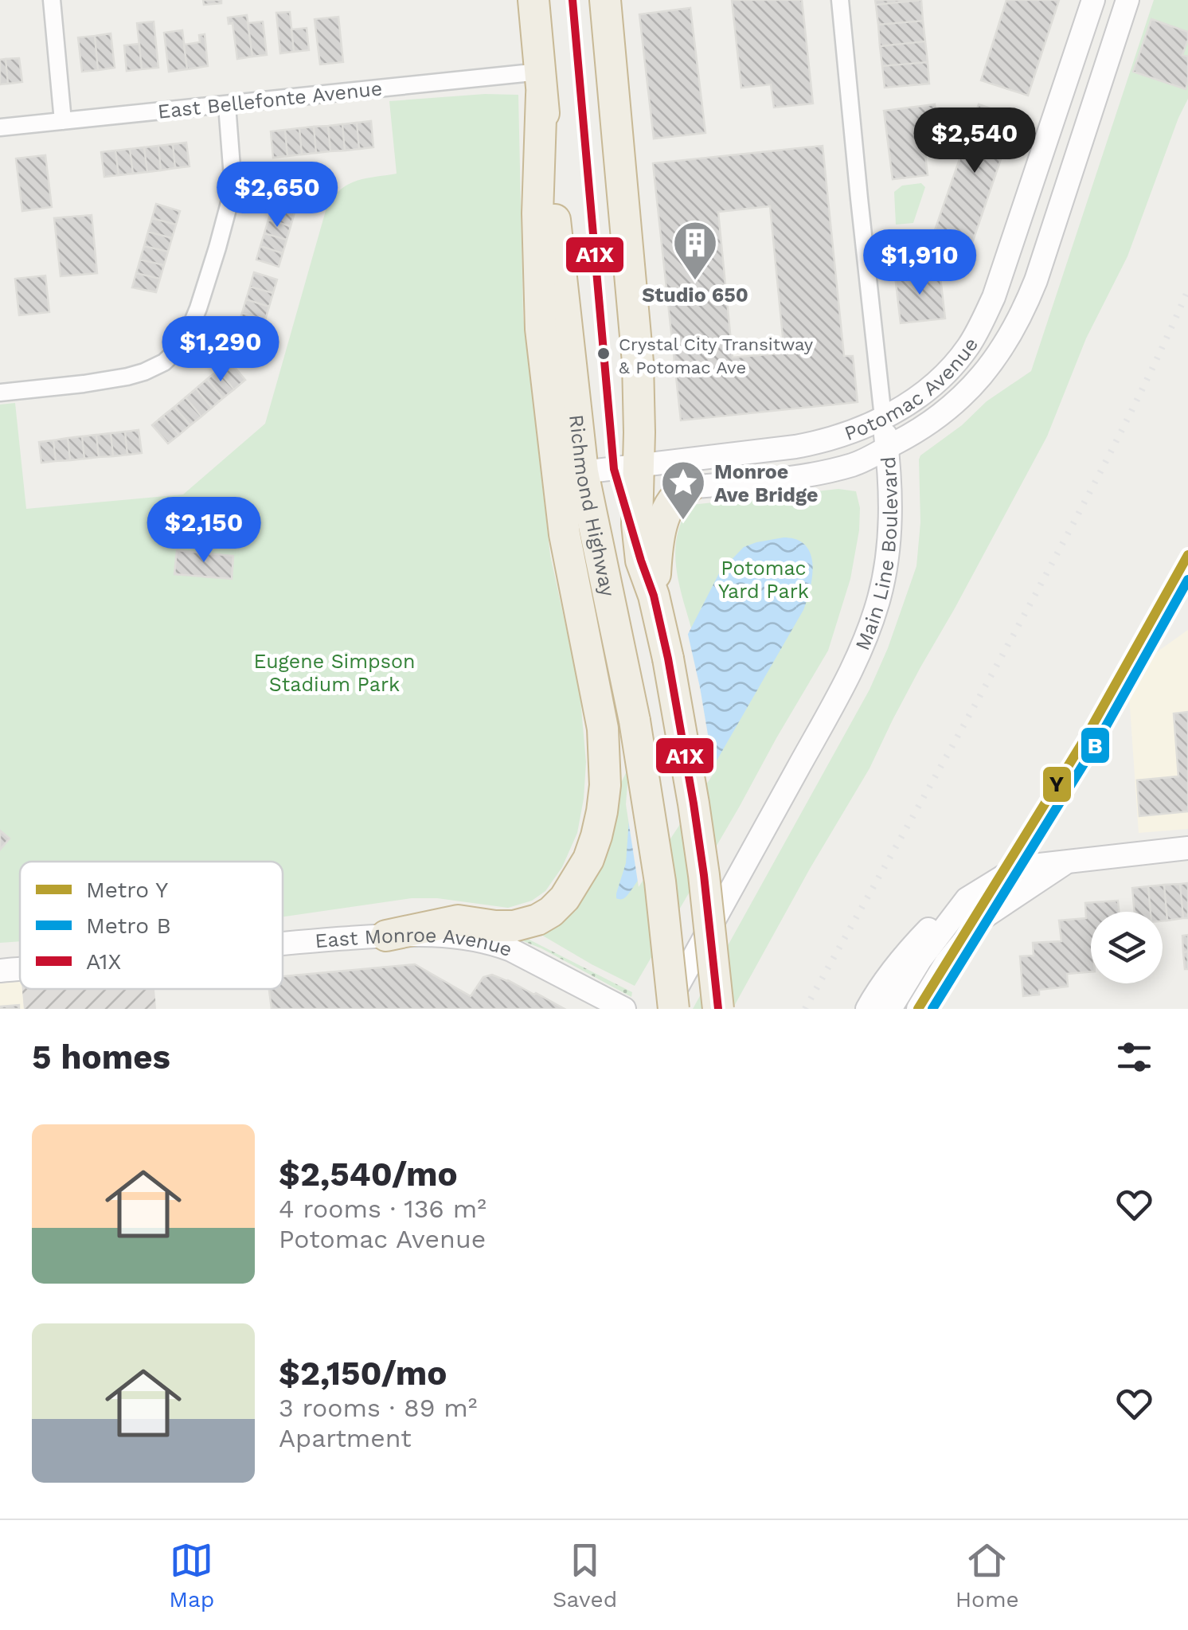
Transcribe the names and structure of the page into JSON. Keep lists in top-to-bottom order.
{
  "streets": {
    "highway": ["Richmond Highway"],
    "street": [
      "East Bellefonte Avenue",
      "Potomac Avenue",
      "Main Line Boulevard",
      "East Monroe Avenue"
    ]
  },
  "crossings": [
    ["East Bellefonte Avenue", "Richmond Highway"],
    ["Potomac Avenue", "Richmond Highway"],
    ["Potomac Avenue", "Main Line Boulevard"]
  ],
  "parks": ["Potomac Yard Park", "Eugene Simpson Stadium Park"],
  "places": {
    "building": ["Studio 650"],
    "other": ["Crystal City Transitway & Potomac Ave"],
    "place": ["Monroe Ave Bridge"]
  },
  "lines": ["transit line A1X", "metro line Y", "metro line B"],
  "legend": ["Metro Y", "Metro B", "A1X"],
  "page": {
    "price": [
      "$2,540",
      "$2,650",
      "$1,910",
      "$1,290",
      "$2,150"
    ],
    "heading": "5 homes",
    "list": [
      {
        "name": "$2,540/mo",
        "note": "4 rooms · 136 m² · Potomac Avenue"
      },
      {
        "name": "$2,150/mo",
        "note": "3 rooms · 89 m² · Apartment"
      }
    ],
    "tabs": ["Map", "Saved", "Home"]
  }
}
